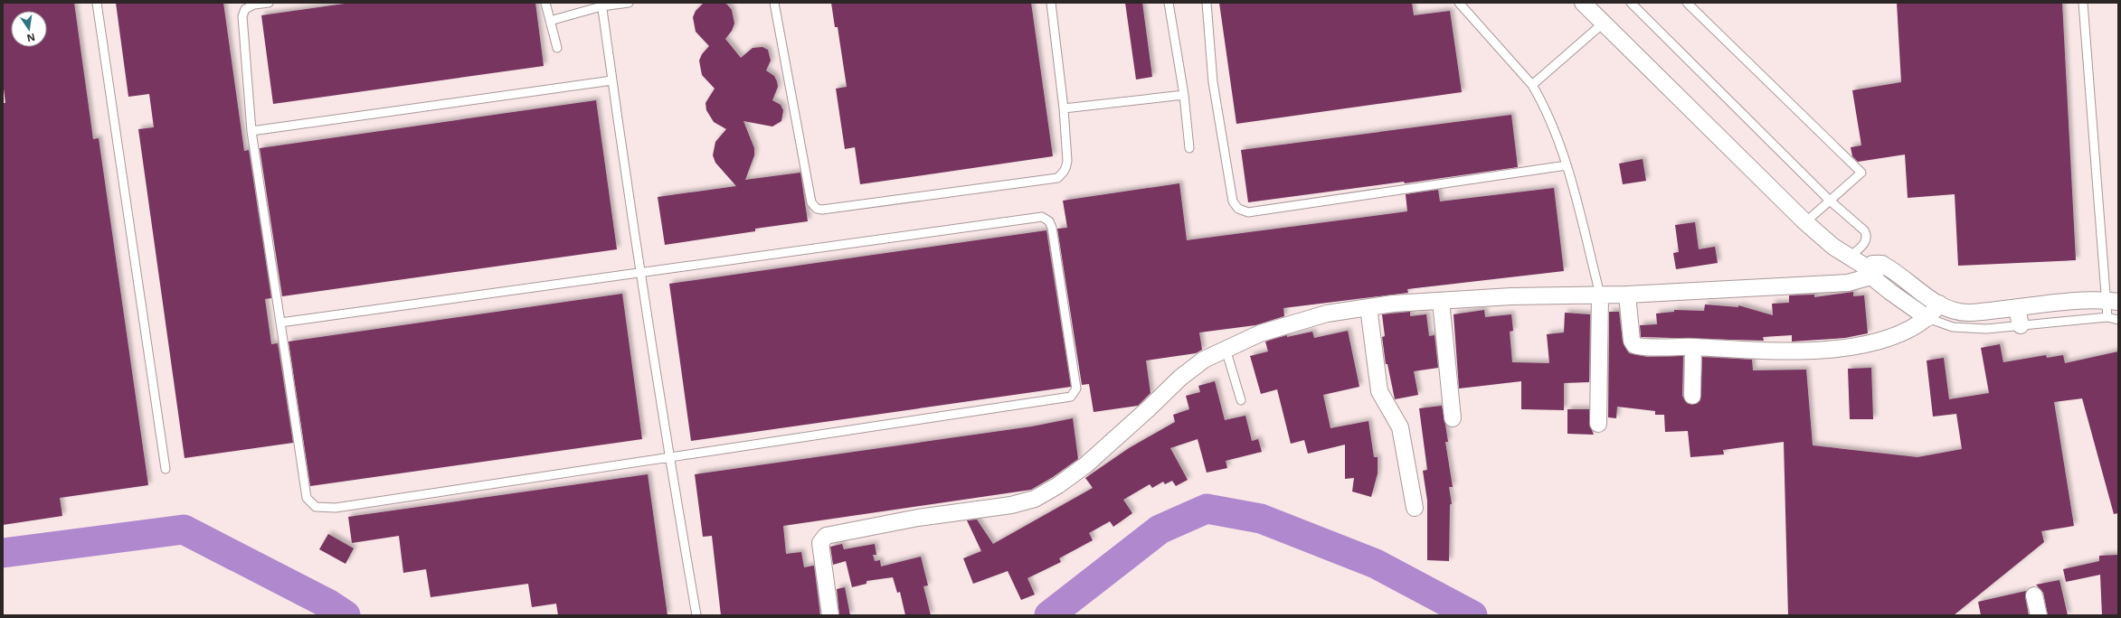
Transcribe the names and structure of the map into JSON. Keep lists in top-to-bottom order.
{
  "north": "bottom"
}
